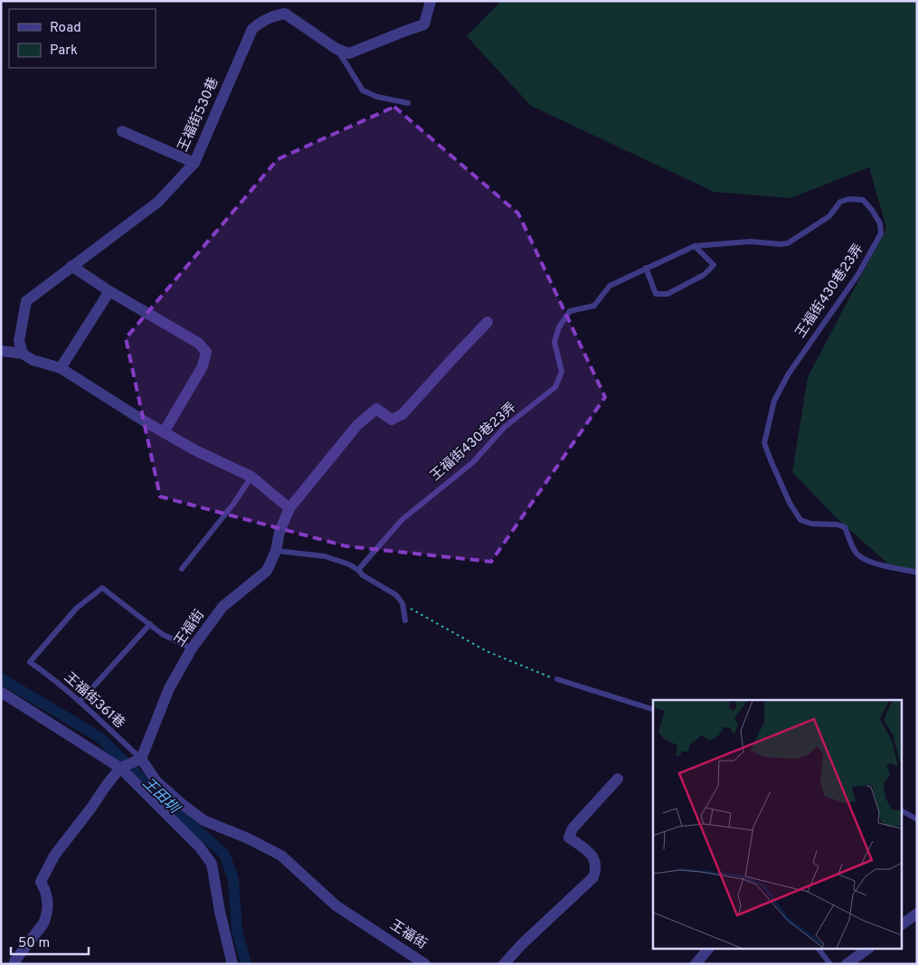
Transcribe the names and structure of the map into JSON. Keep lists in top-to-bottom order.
{
  "streets": {
    "street": ["王福街530巷", "王福街"],
    "lane": ["王福街430巷23弄", "王福街361巷"]
  },
  "crossings": [
    ["王福街", "王福街361巷"]
  ],
  "water": ["王田圳"],
  "legend": ["Road", "Park"],
  "scale_bar": "50 m"
}
